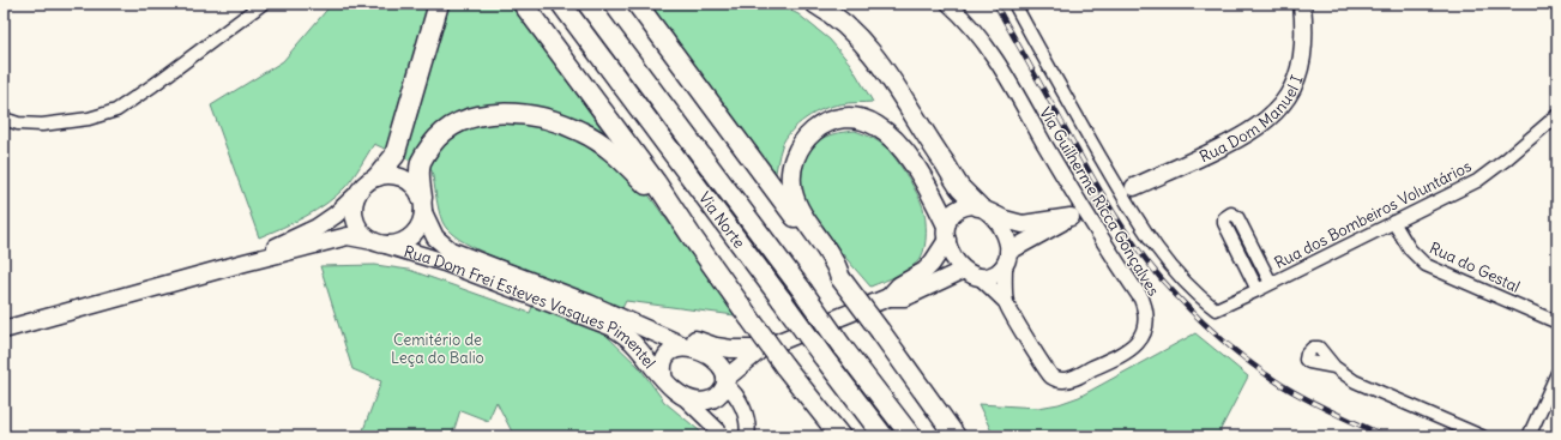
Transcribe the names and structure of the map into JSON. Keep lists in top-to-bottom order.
{
  "streets": {
    "highway": ["Via Norte"],
    "main road": ["Rua Dom Manuel I", "Rua Dom Frei Esteves Vasques Pimentel"],
    "street": ["Via Guilherme Ricca Gonçalves", "Rua dos Bombeiros Voluntários", "Rua do Gestal"]
  },
  "crossings": [
    ["Rua dos Bombeiros Voluntários", "Rua do Gestal"]
  ],
  "parks": ["Cemitério de Leça do Balio"]
}
